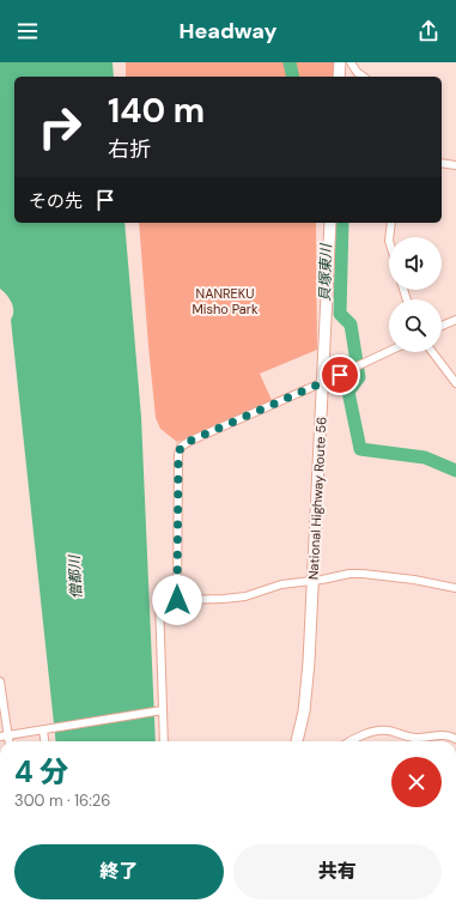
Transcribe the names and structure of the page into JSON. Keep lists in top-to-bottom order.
{
  "streets": {
    "highway": ["National Highway Route 56"]
  },
  "water": ["貝塚東川", "僧都川"],
  "parks": ["NANREKU Misho Park"],
  "page": {
    "header": "Headway",
    "turn": ["140 m", "右折"],
    "then": "その先",
    "heading": ["4 分", "300 m · 16:26"],
    "buttons": ["終了", "共有"]
  }
}
